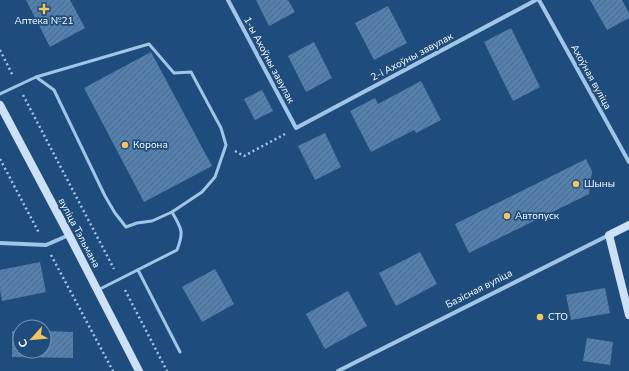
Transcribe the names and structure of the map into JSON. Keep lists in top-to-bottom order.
{
  "streets": {
    "main road": ["вуліца Тэльмана", "Базісная вуліца"],
    "street": ["2-і Ахоўны завулак", "1-ы Ахоўны завулак", "Ахоўная вуліца"]
  },
  "crossings": [
    ["2-і Ахоўны завулак", "1-ы Ахоўны завулак"],
    ["2-і Ахоўны завулак", "Ахоўная вуліца"]
  ],
  "places": {
    "health": ["Аптека №21"],
    "other": [
      "Корона",
      "Шыны",
      "Автопуск",
      "СТО"
    ]
  },
  "north": "bottom left"
}
